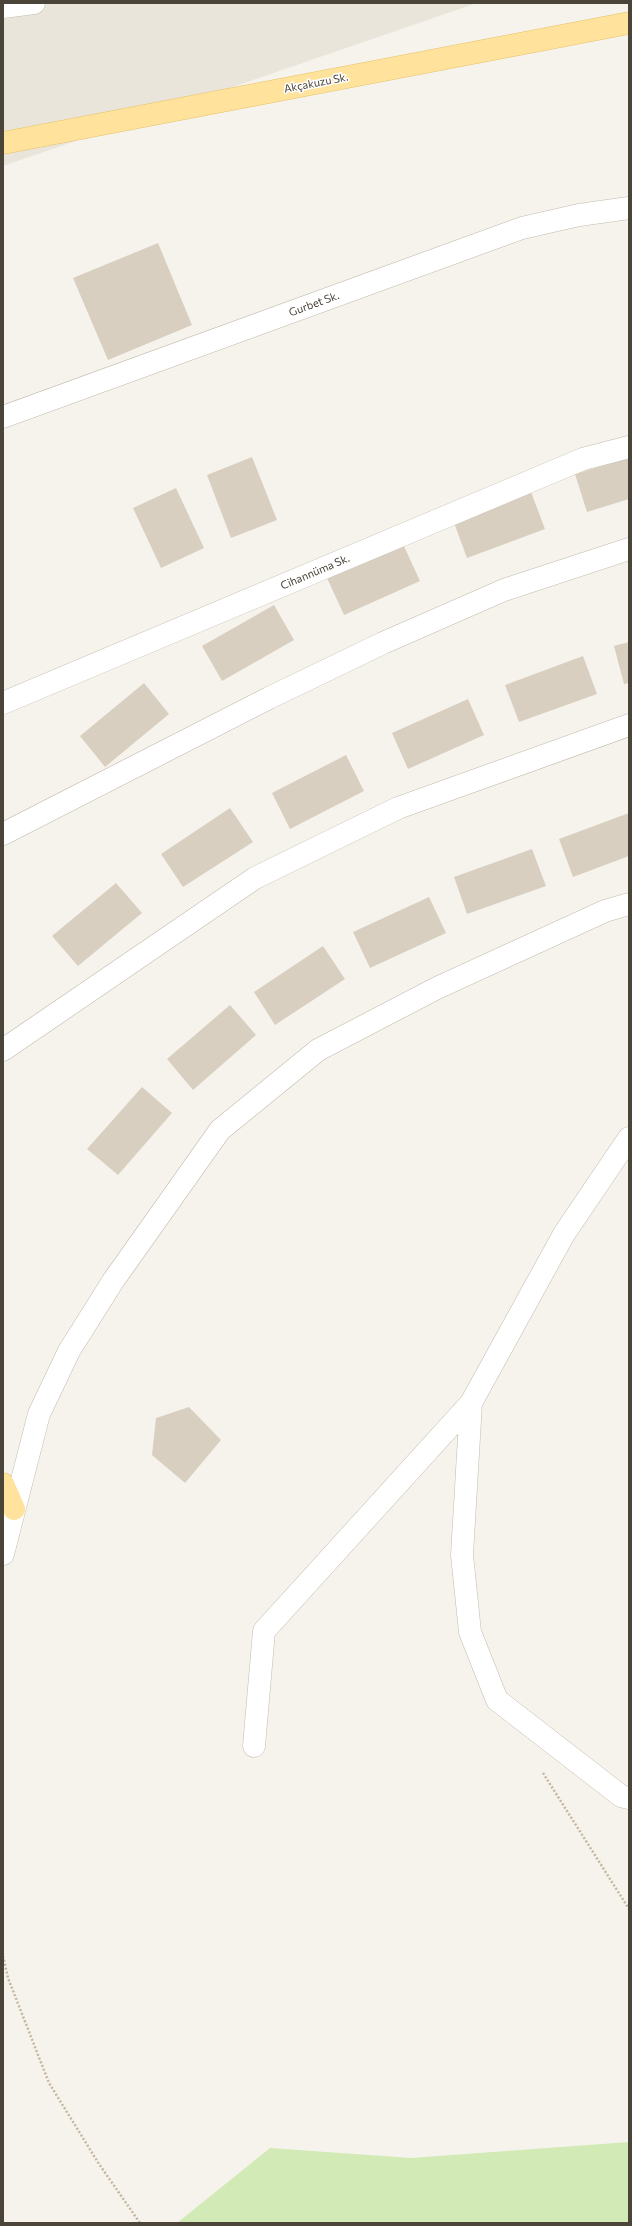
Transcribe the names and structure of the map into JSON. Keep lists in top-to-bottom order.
{
  "streets": {
    "main road": ["Akçakuzu Sk."],
    "street": ["Gurbet Sk.", "Cihannüma Sk."]
  }
}
